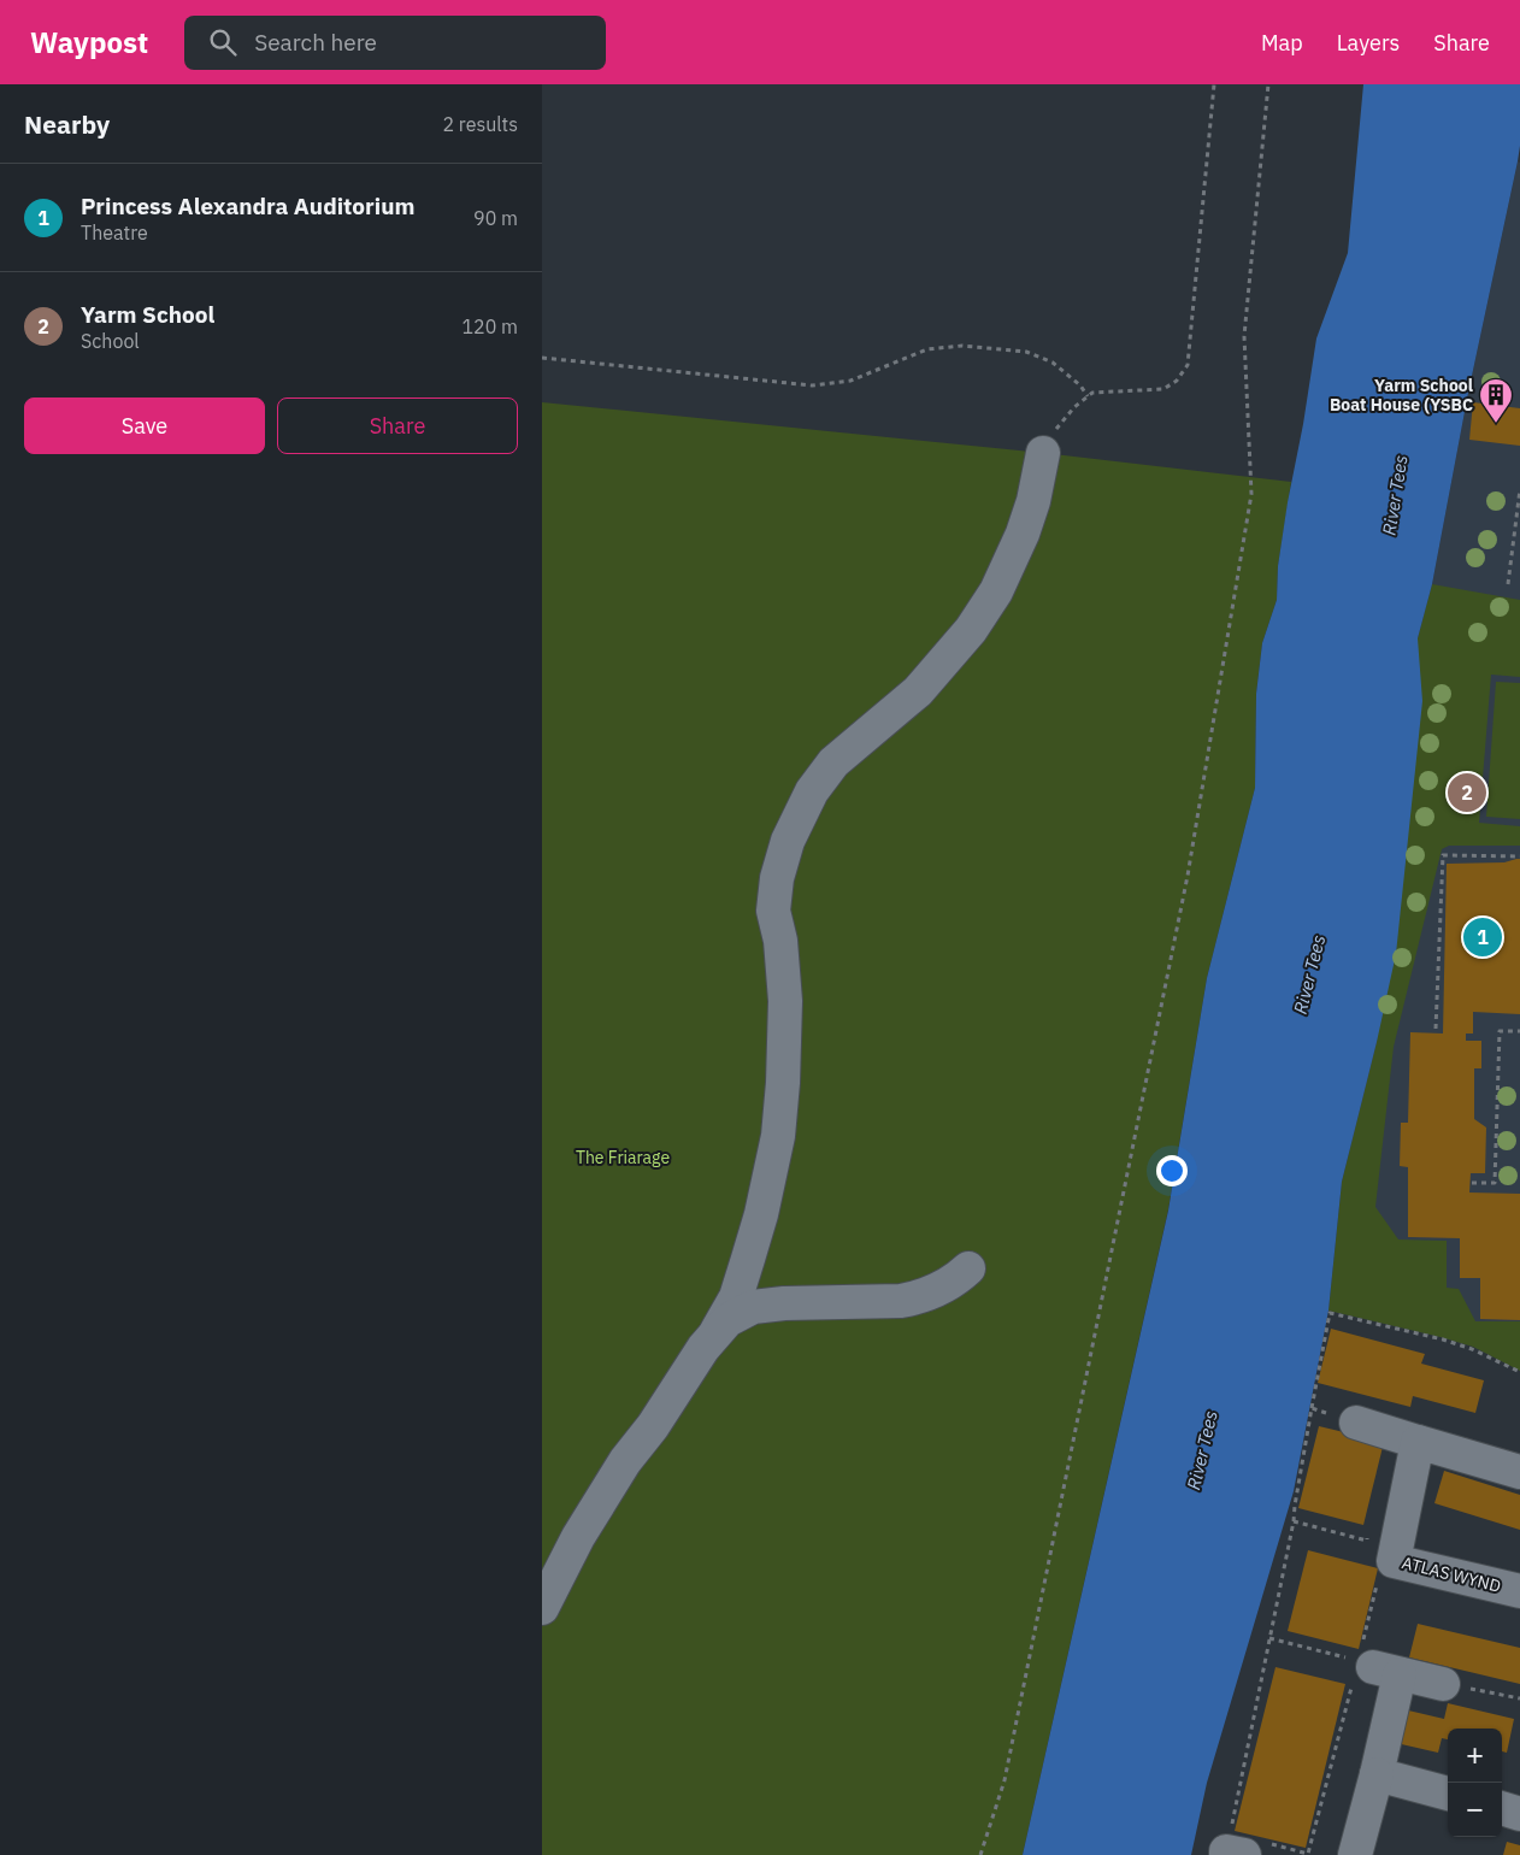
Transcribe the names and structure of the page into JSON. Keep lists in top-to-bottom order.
{
  "streets": {
    "street": ["ATLAS WYND"]
  },
  "water": ["River Tees"],
  "parks": ["The Friarage"],
  "places": {
    "building": ["Yarm School Boat House (YSBC"]
  },
  "page": {
    "header": "Waypost",
    "search": "Search here",
    "nav": ["Map", "Layers", "Share"],
    "heading": ["Nearby", "2 results"],
    "list": [
      {
        "mark": "1",
        "name": "Princess Alexandra Auditorium",
        "note": "Theatre",
        "value": "90 m"
      },
      {
        "mark": "2",
        "name": "Yarm School",
        "note": "School",
        "value": "120 m"
      }
    ],
    "buttons": ["Save", "Share"],
    "pins": ["2", "1"],
    "map_buttons": ["+", "−"]
  }
}
